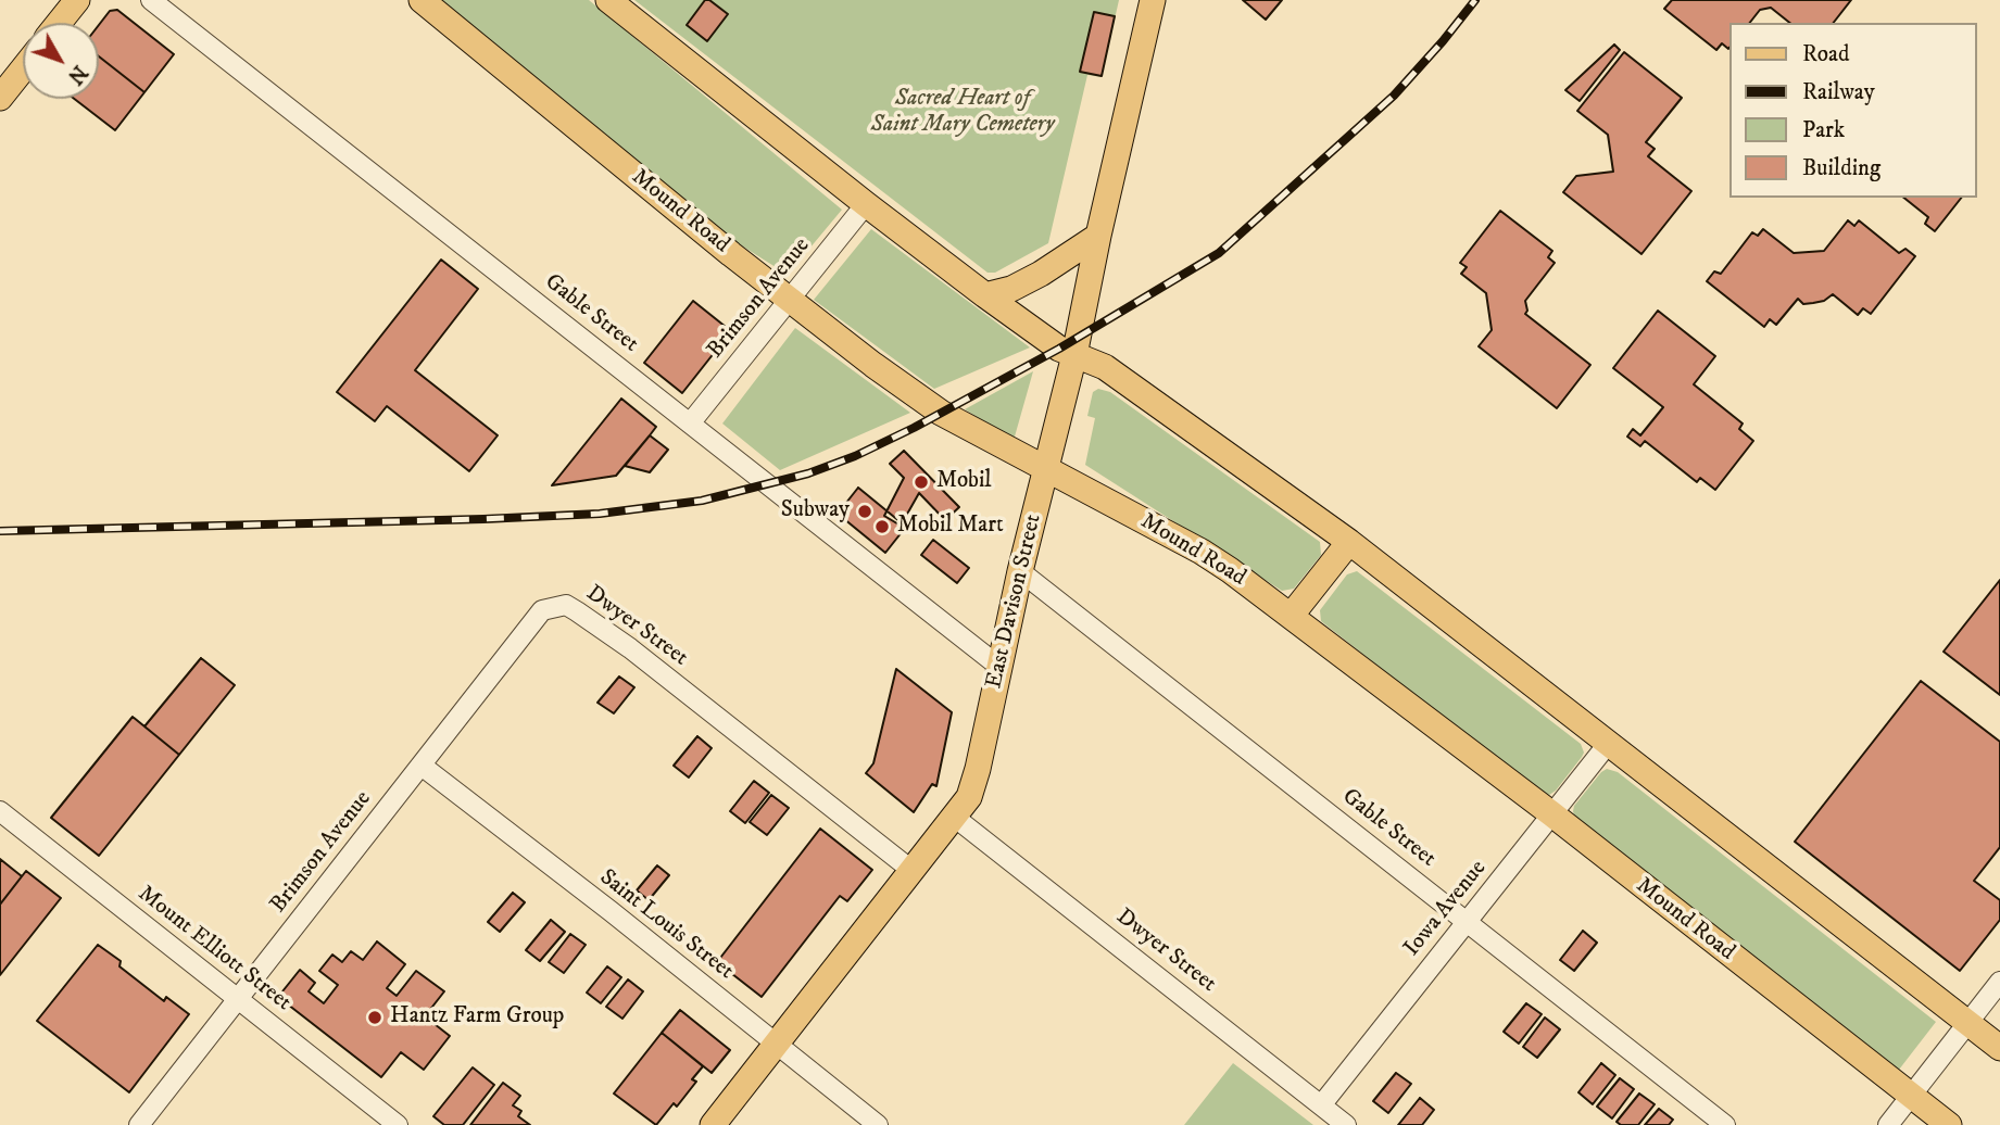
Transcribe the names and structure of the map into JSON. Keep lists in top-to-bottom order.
{
  "streets": {
    "main road": ["Mound Road", "East Davison Street"],
    "street": [
      "Brimson Avenue",
      "Gable Street",
      "Dwyer Street",
      "Iowa Avenue",
      "Saint Louis Street",
      "Mount Elliott Street"
    ]
  },
  "crossings": [
    ["Mound Road", "Brimson Avenue"],
    ["Mound Road", "East Davison Street"],
    ["Mound Road", "Iowa Avenue"],
    ["Brimson Avenue", "Gable Street"],
    ["Brimson Avenue", "Dwyer Street"],
    ["Brimson Avenue", "Saint Louis Street"],
    ["Brimson Avenue", "Mount Elliott Street"],
    ["Gable Street", "East Davison Street"],
    ["Gable Street", "Iowa Avenue"],
    ["East Davison Street", "Dwyer Street"],
    ["East Davison Street", "Saint Louis Street"],
    ["Dwyer Street", "Iowa Avenue"]
  ],
  "parks": ["Sacred Heart of Saint Mary Cemetery"],
  "places": [
    "Mobil",
    "Subway",
    "Mobil Mart",
    "Hantz Farm Group"
  ],
  "legend": [
    "Road",
    "Railway",
    "Park",
    "Building"
  ],
  "north": "bottom right"
}
